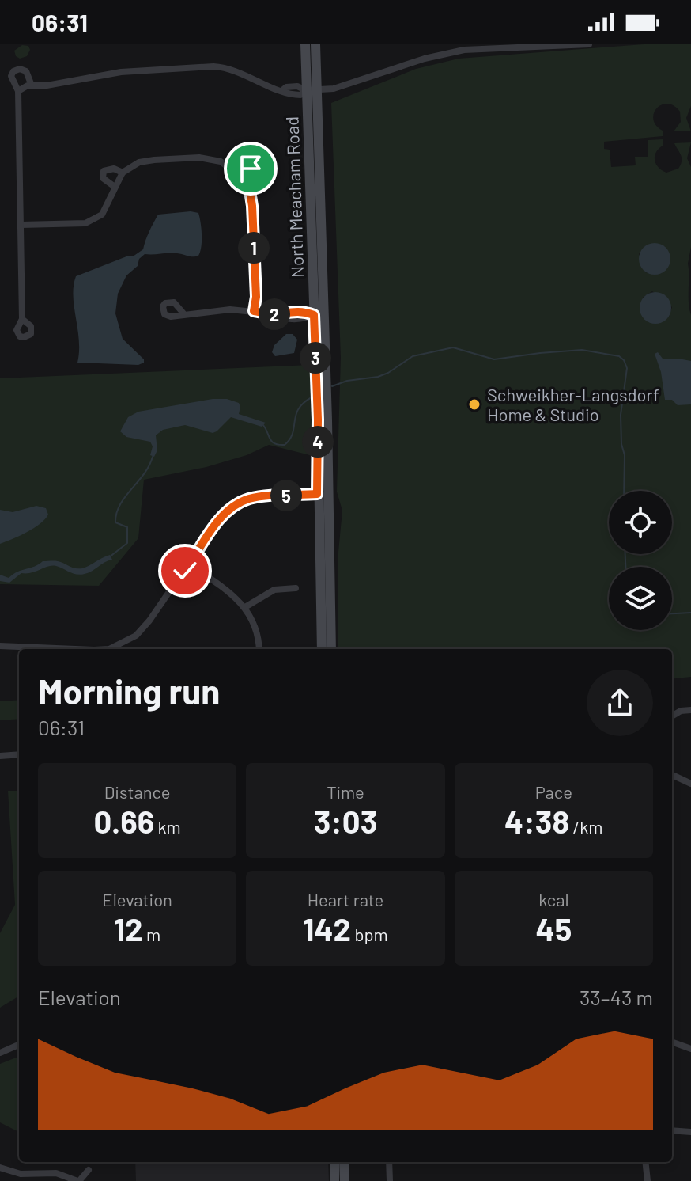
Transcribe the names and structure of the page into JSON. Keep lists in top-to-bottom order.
{
  "streets": {
    "main road": ["North Meacham Road"]
  },
  "places": ["Schweikher-Langsdorf Home & Studio"],
  "page": {
    "status": "06:31",
    "pins": [
      "1",
      "2",
      "3",
      "4",
      "5"
    ],
    "heading": ["Morning run", "06:31"],
    "stats": [
      ["Distance", "0.66 km"],
      ["Time", "3:03"],
      ["Pace", "4:38 /km"],
      ["Elevation", "12 m"],
      ["Heart rate", "142 bpm"],
      ["kcal", "45"]
    ],
    "chart": ["Elevation", "33–43 m"]
  }
}
